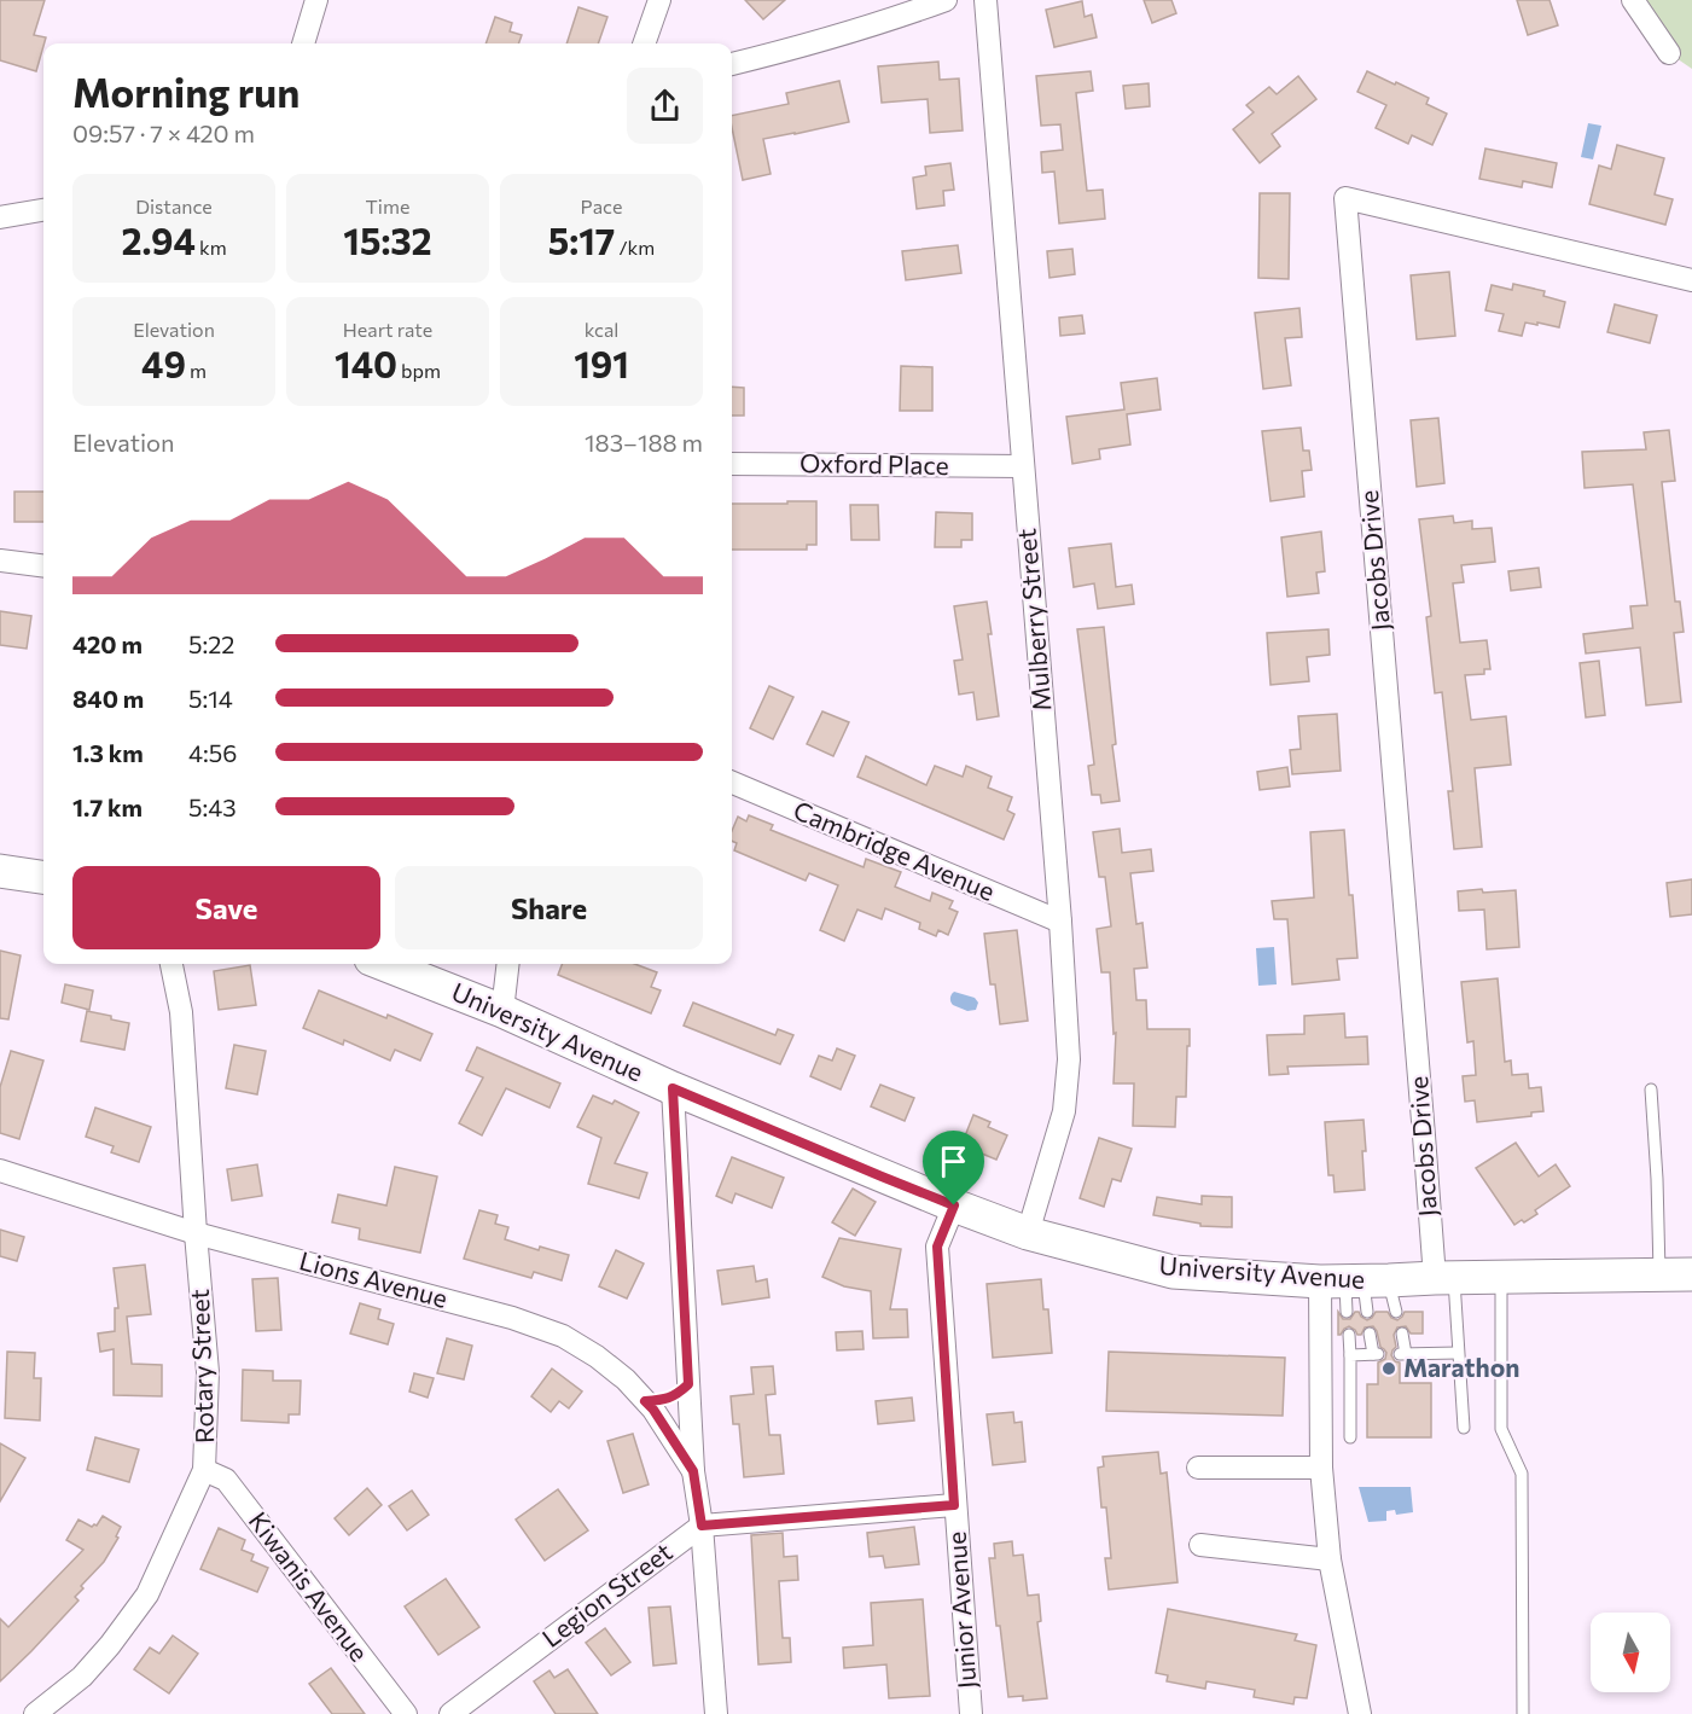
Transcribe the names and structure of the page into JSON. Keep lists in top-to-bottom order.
{
  "streets": {
    "street": [
      "Oxford Place",
      "Jacobs Drive",
      "Mulberry Street",
      "Cambridge Avenue",
      "University Avenue",
      "Lions Avenue",
      "Rotary Street",
      "Kiwanis Avenue",
      "Legion Street",
      "Junior Avenue"
    ]
  },
  "crossings": [
    ["Oxford Place", "Mulberry Street"],
    ["Jacobs Drive", "University Avenue"],
    ["Mulberry Street", "Cambridge Avenue"],
    ["Mulberry Street", "University Avenue"],
    ["University Avenue", "Junior Avenue"],
    ["Lions Avenue", "Rotary Street"],
    ["Rotary Street", "Kiwanis Avenue"]
  ],
  "places": ["Marathon"],
  "north": "bottom",
  "page": {
    "heading": ["Morning run", "09:57 · 7 × 420 m"],
    "stats": [
      ["Distance", "2.94 km"],
      ["Time", "15:32"],
      ["Pace", "5:17 /km"],
      ["Elevation", "49 m"],
      ["Heart rate", "140 bpm"],
      ["kcal", "191"]
    ],
    "chart": ["Elevation", "183–188 m"],
    "list": [
      {
        "name": "420 m",
        "note": "5:22"
      },
      {
        "name": "840 m",
        "note": "5:14"
      },
      {
        "name": "1.3 km",
        "note": "4:56"
      },
      {
        "name": "1.7 km",
        "note": "5:43"
      }
    ],
    "buttons": ["Save", "Share"]
  }
}
